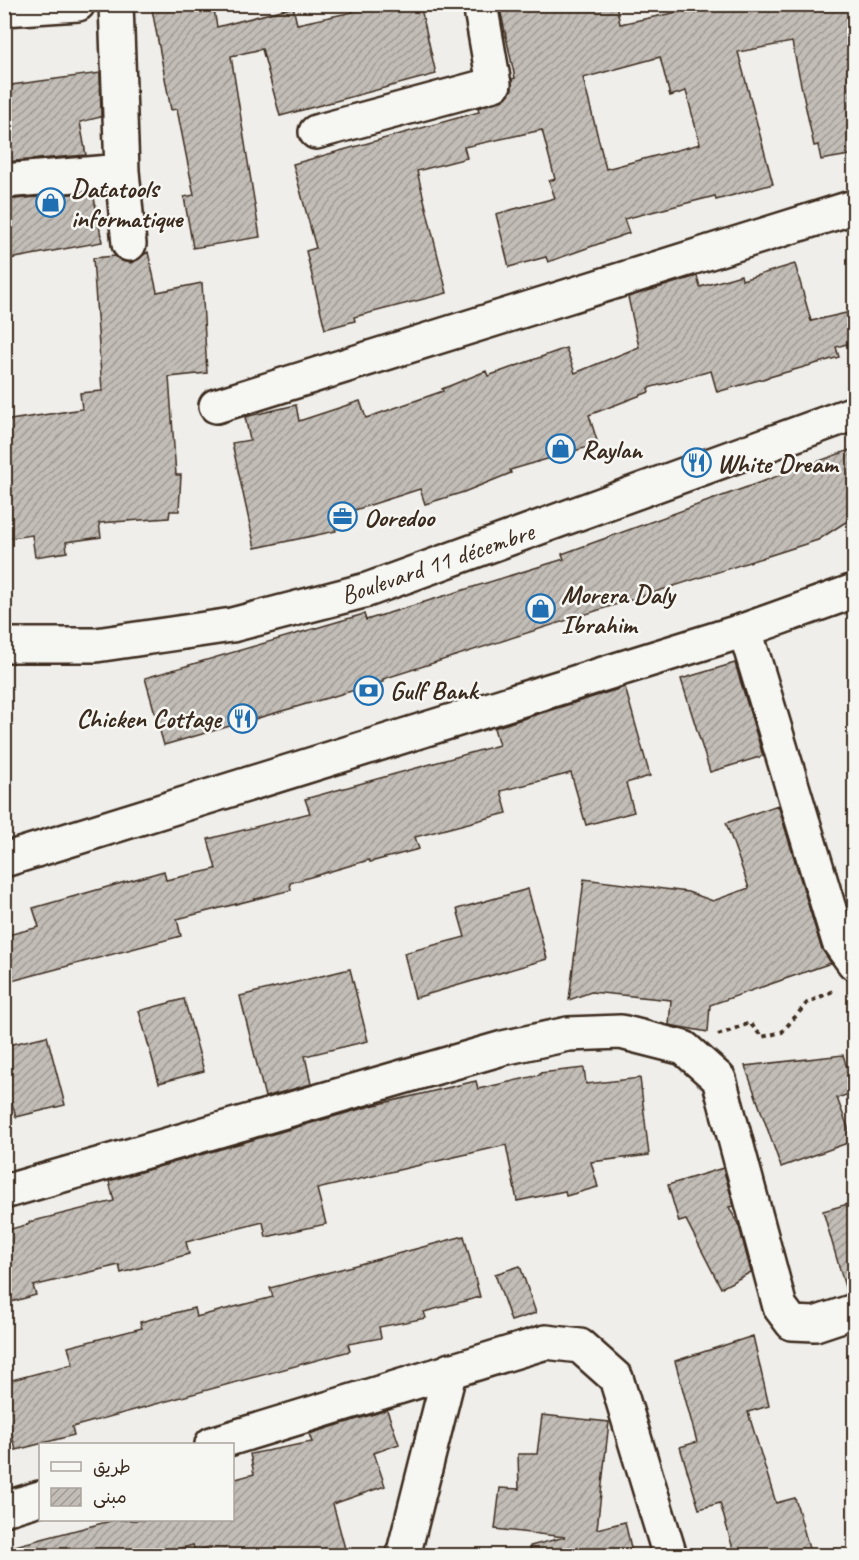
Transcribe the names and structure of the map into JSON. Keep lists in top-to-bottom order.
{
  "streets": {
    "street": ["Boulevard 11 décembre"]
  },
  "places": {
    "shop": ["Datatools informatique", "Raylan", "Morera Daly Ibrahim"],
    "restaurant": ["White Dream", "Chicken Cottage"],
    "office": ["Ooredoo"],
    "bank": ["Gulf Bank"]
  },
  "legend": ["طريق", "مبنى"]
}
